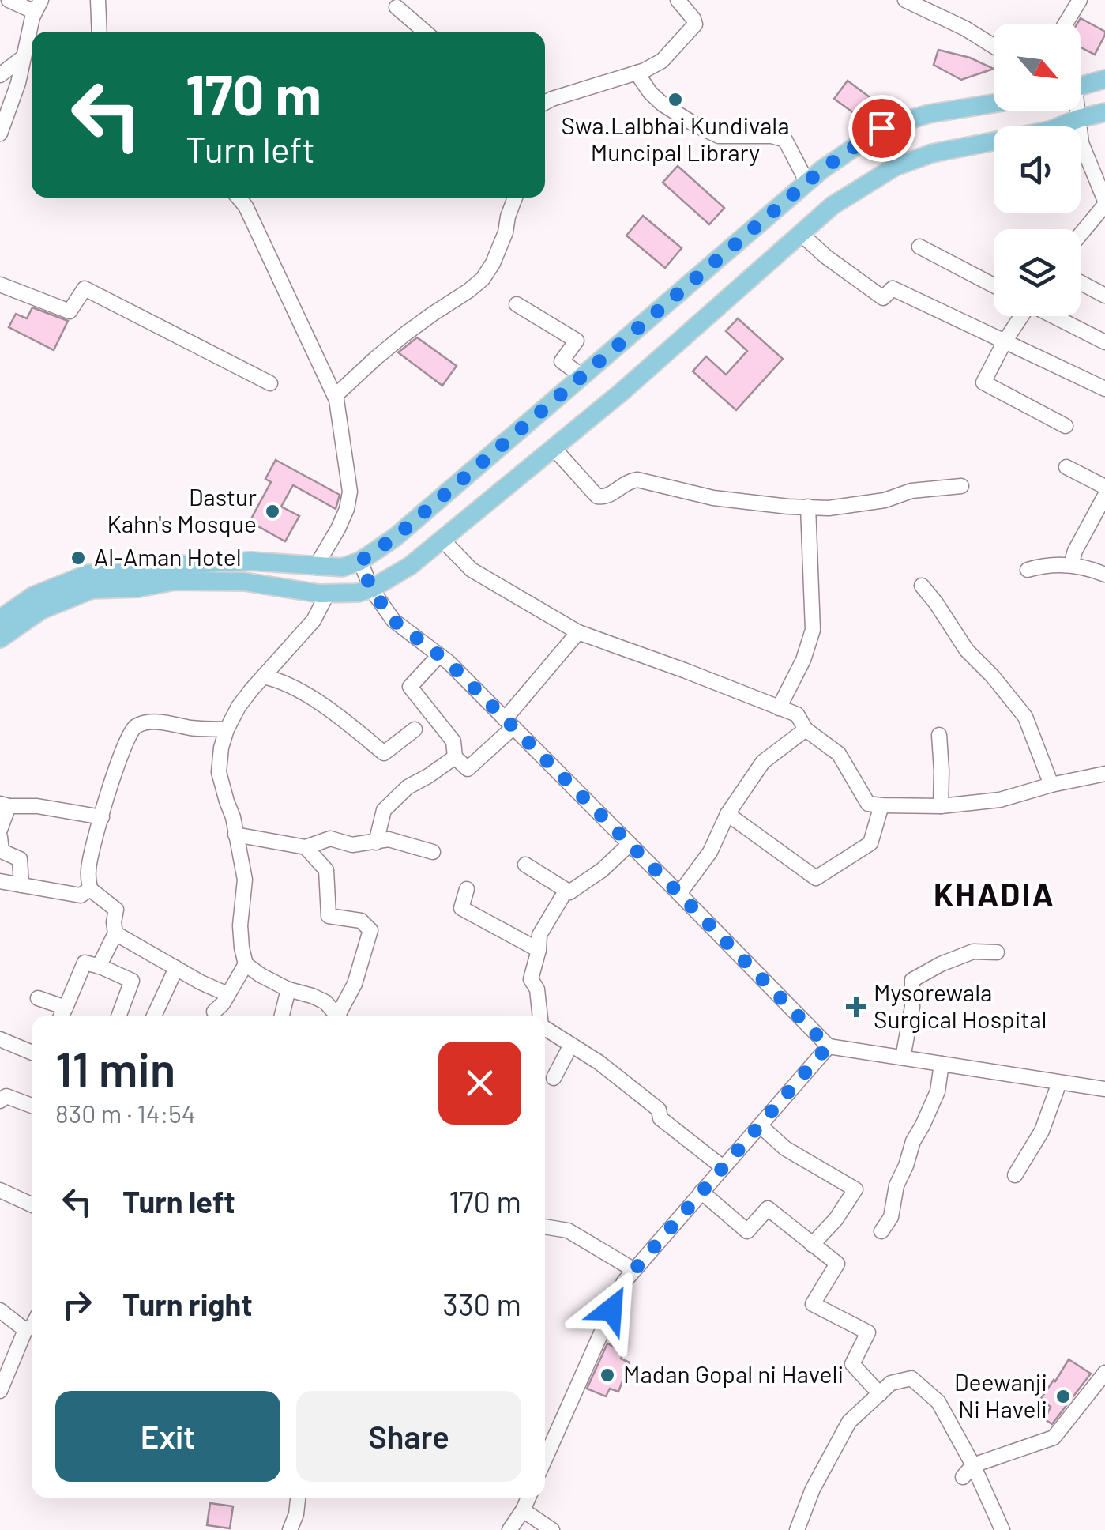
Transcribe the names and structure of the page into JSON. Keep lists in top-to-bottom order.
{
  "districts": ["KHADIA"],
  "places": {
    "other": [
      "Swa.Lalbhai Kundivala Muncipal Library",
      "Dastur Kahn's Mosque",
      "Al-Aman Hotel",
      "Madan Gopal ni Haveli",
      "Deewanji Ni Haveli"
    ],
    "health": ["Mysorewala Surgical Hospital"]
  },
  "north": "bottom right",
  "page": {
    "turn": ["170 m", "Turn left"],
    "heading": ["11 min", "830 m · 14:54"],
    "list": [
      {
        "name": "Turn left",
        "value": "170 m"
      },
      {
        "name": "Turn right",
        "value": "330 m"
      }
    ],
    "buttons": ["Exit", "Share"]
  }
}
